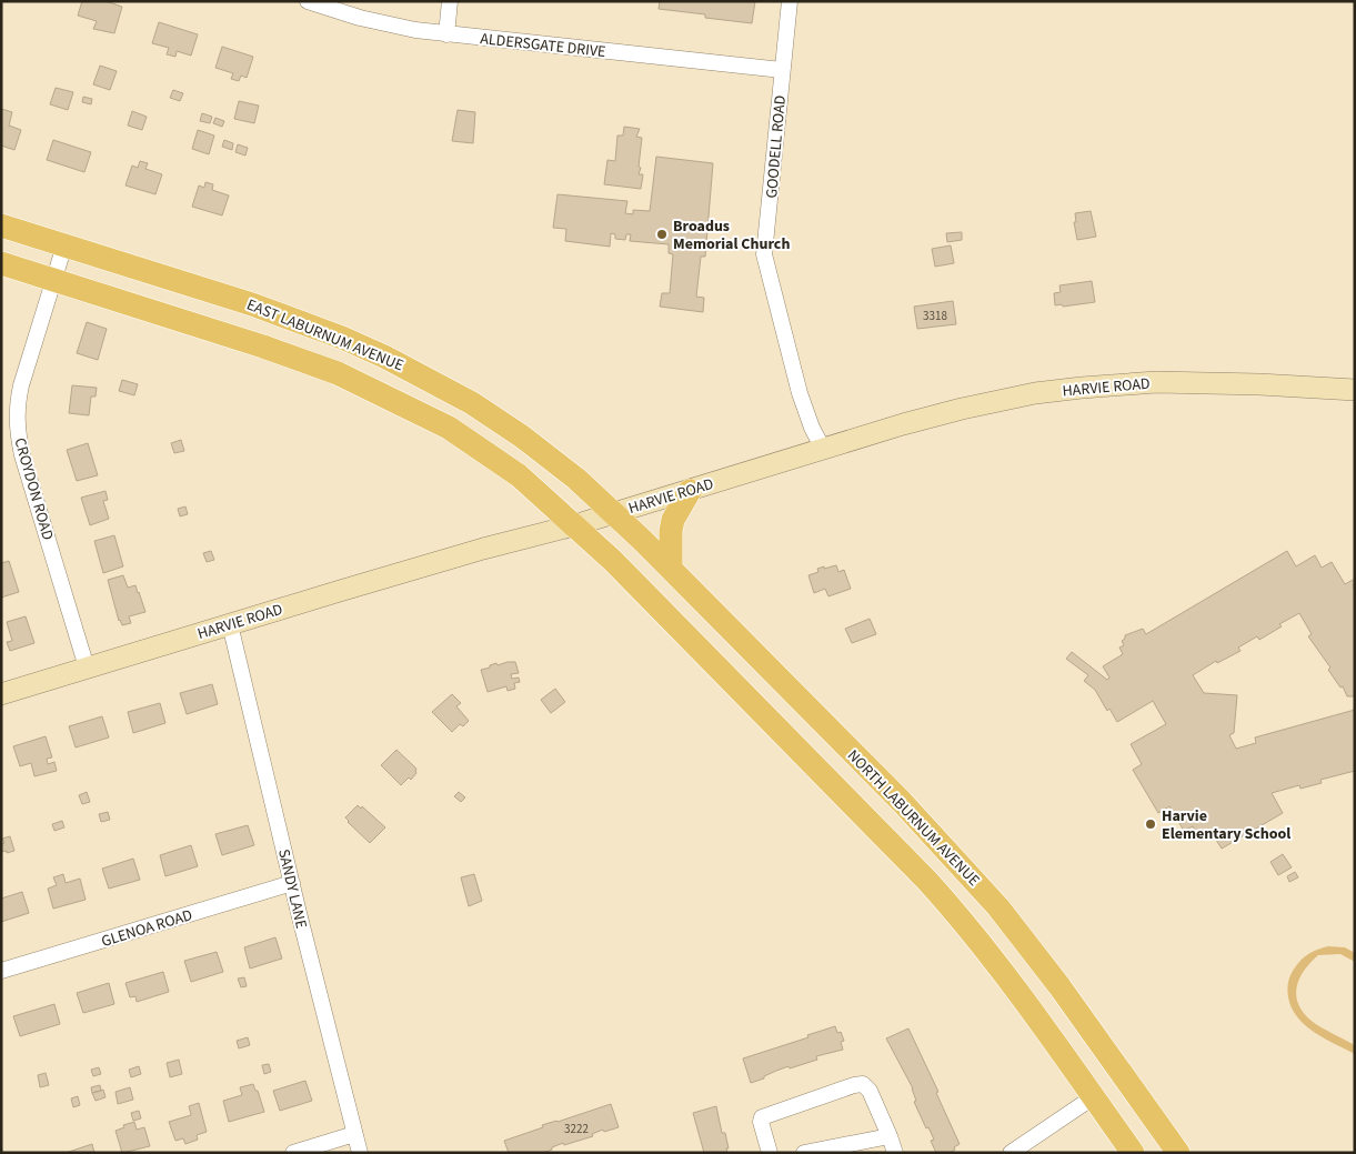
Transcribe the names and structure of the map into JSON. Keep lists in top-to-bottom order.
{
  "streets": {
    "main road": ["EAST LABURNUM AVENUE", "NORTH LABURNUM AVENUE"],
    "street": [
      "ALDERSGATE DRIVE",
      "GOODELL ROAD",
      "HARVIE ROAD",
      "CROYDON ROAD",
      "SANDY LANE",
      "GLENOA ROAD"
    ]
  },
  "crossings": [
    ["ALDERSGATE DRIVE", "GOODELL ROAD"],
    ["GOODELL ROAD", "HARVIE ROAD"],
    ["EAST LABURNUM AVENUE", "HARVIE ROAD"],
    ["EAST LABURNUM AVENUE", "CROYDON ROAD"],
    ["EAST LABURNUM AVENUE", "NORTH LABURNUM AVENUE"],
    ["HARVIE ROAD", "CROYDON ROAD"],
    ["HARVIE ROAD", "NORTH LABURNUM AVENUE"],
    ["HARVIE ROAD", "SANDY LANE"],
    ["SANDY LANE", "GLENOA ROAD"]
  ],
  "places": ["Broadus Memorial Church", "Harvie Elementary School"],
  "house_numbers": ["3318", "3222"]
}
